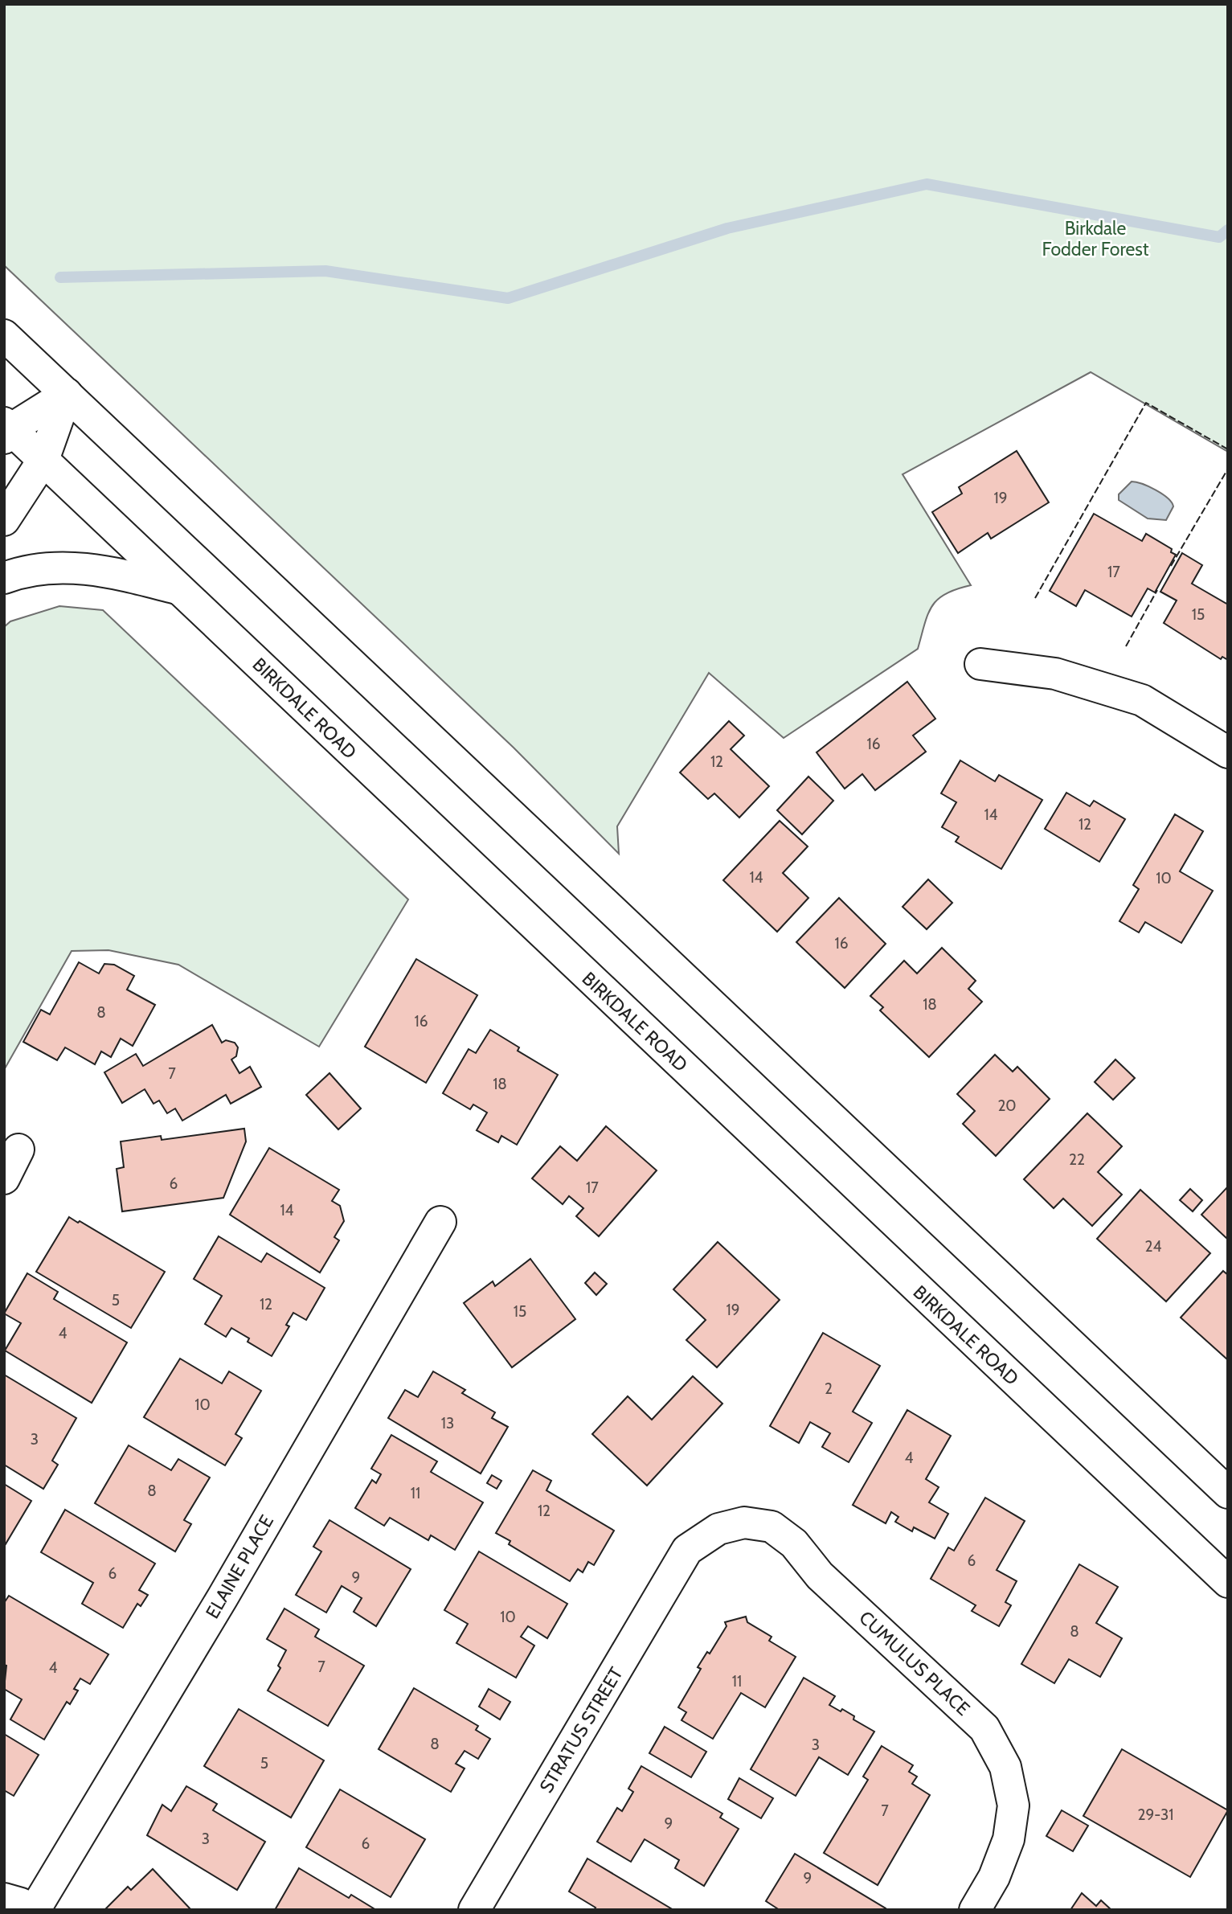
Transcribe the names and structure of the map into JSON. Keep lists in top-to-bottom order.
{
  "streets": {
    "main road": [
      "BIRKDALE ROAD",
      "ELAINE PLACE",
      "CUMULUS PLACE",
      "STRATUS STREET"
    ]
  },
  "crossings": [
    ["CUMULUS PLACE", "STRATUS STREET"]
  ],
  "parks": ["Birkdale Fodder Forest"],
  "house_numbers": [
    "19",
    "17",
    "15",
    "16",
    "12",
    "14",
    "12",
    "14",
    "10",
    "16",
    "18",
    "8",
    "16",
    "7",
    "18",
    "20",
    "22",
    "6",
    "17",
    "14",
    "24",
    "5",
    "12",
    "19",
    "15",
    "4",
    "2",
    "10",
    "13",
    "3",
    "4",
    "8",
    "11",
    "12",
    "6",
    "6",
    "9",
    "10",
    "8",
    "7",
    "4",
    "11",
    "8",
    "3",
    "5",
    "7",
    "29-31",
    "9",
    "3",
    "6",
    "9"
  ]
}
